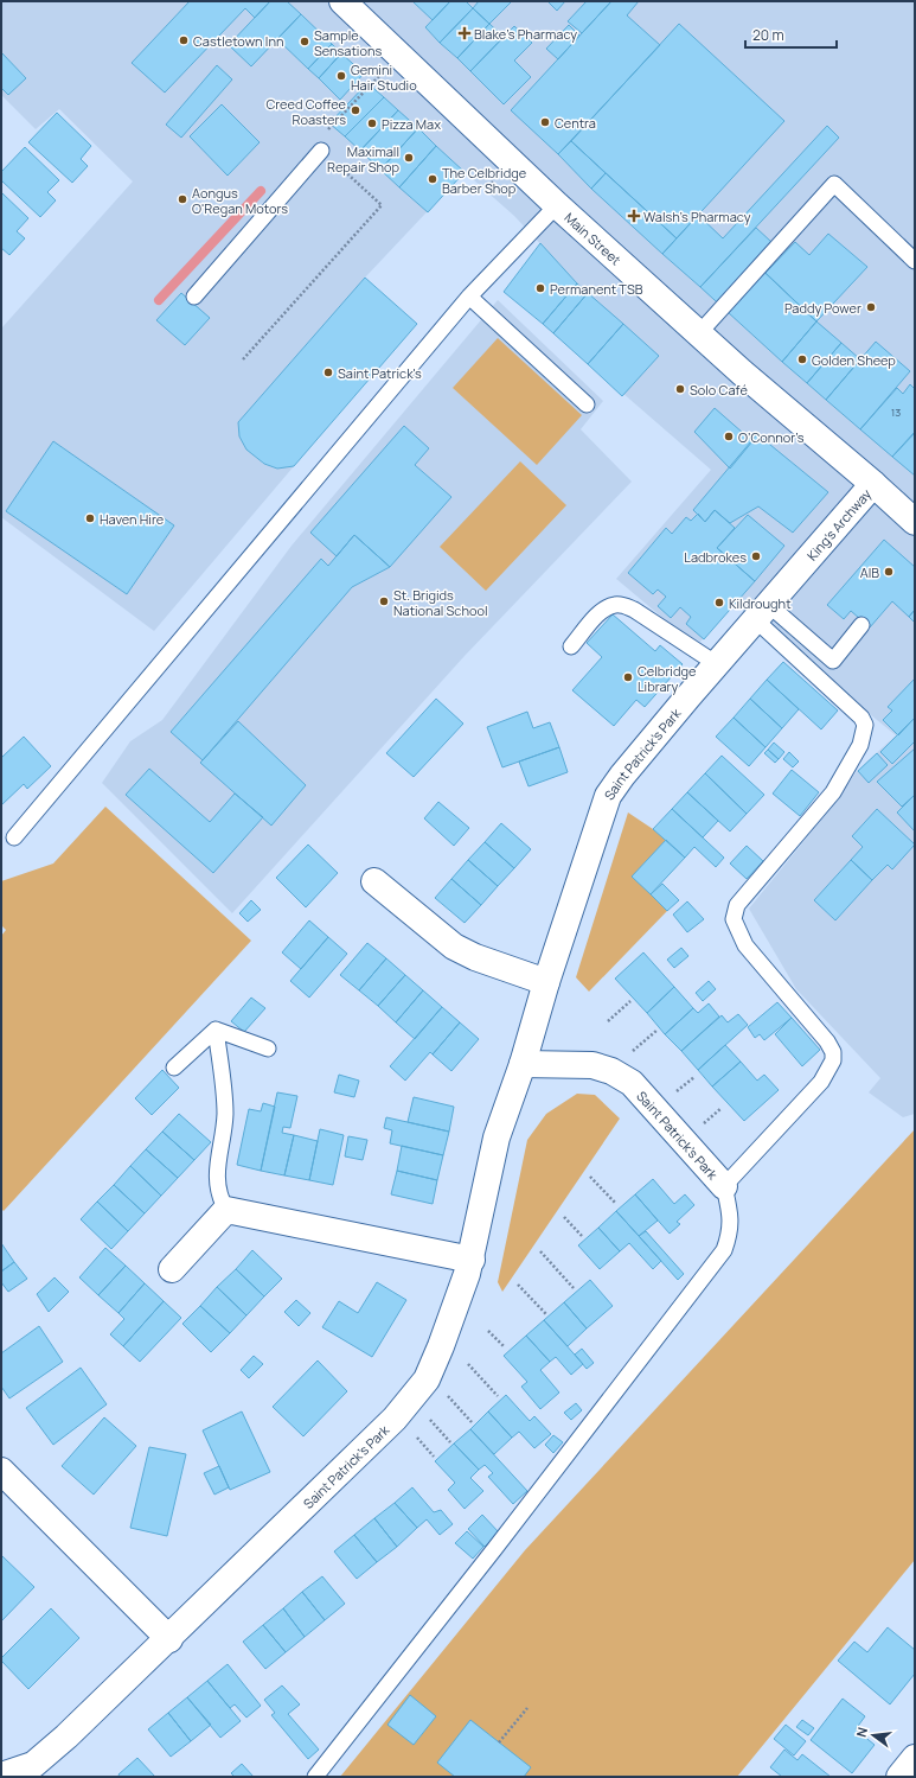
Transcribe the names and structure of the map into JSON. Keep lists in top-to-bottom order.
{
  "streets": {
    "street": ["Main Street", "King's Archway", "Saint Patrick's Park"]
  },
  "crossings": [
    ["Main Street", "King's Archway"],
    ["King's Archway", "Saint Patrick's Park"]
  ],
  "places": {
    "health": ["Blake's Pharmacy", "Walsh's Pharmacy"],
    "other": [
      "Castletown Inn",
      "Sample Sensations",
      "Gemini Hair Studio",
      "Creed Coffee Roasters",
      "Centra",
      "Pizza Max",
      "Maximall Repair Shop",
      "The Celbridge Barber Shop",
      "Aongus O'Regan Motors",
      "Permanent TSB",
      "Paddy Power",
      "Golden Sheep",
      "Saint Patrick's",
      "Solo Café",
      "O’Connor’s",
      "Haven Hire",
      "Ladbrokes",
      "AIB",
      "St. Brigids National School",
      "Kildrought",
      "Celbridge Library"
    ]
  },
  "house_numbers": ["13"],
  "scale_bar": "20 m",
  "north": "left"
}
